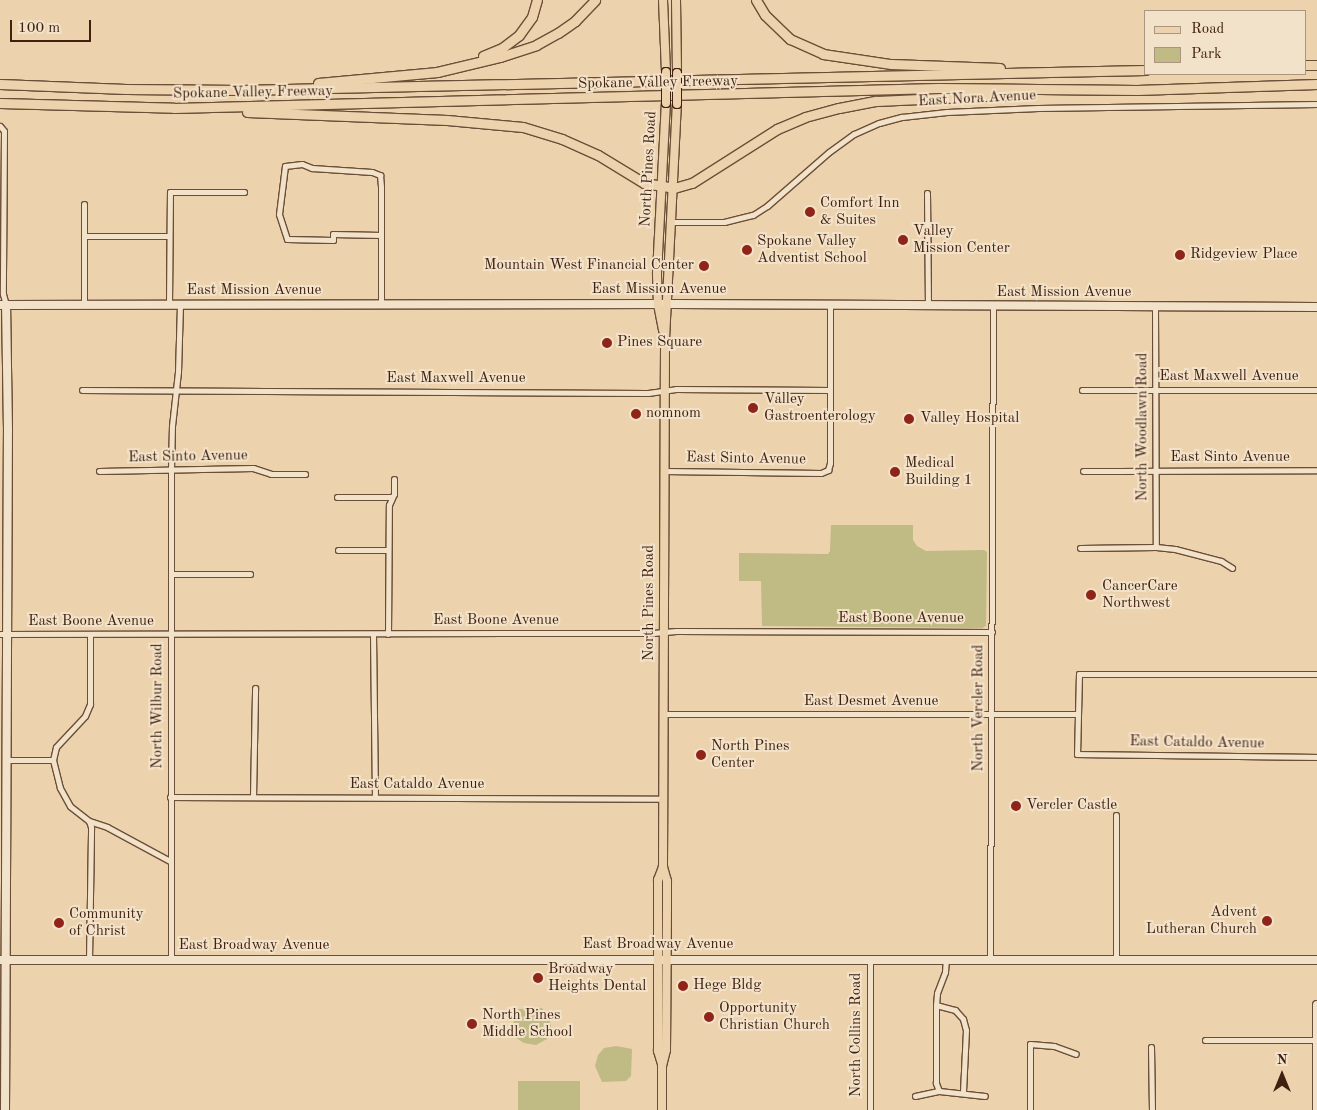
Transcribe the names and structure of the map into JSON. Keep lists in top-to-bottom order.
{
  "streets": {
    "highway": ["Spokane Valley Freeway"],
    "main road": ["North Pines Road"],
    "street": [
      "East Nora Avenue",
      "East Mission Avenue",
      "East Maxwell Avenue",
      "North Woodlawn Road",
      "East Sinto Avenue",
      "East Boone Avenue",
      "East Desmet Avenue",
      "North Wilbur Road",
      "North Vercler Road",
      "East Cataldo Avenue",
      "East Broadway Avenue",
      "North Collins Road"
    ]
  },
  "crossings": [
    ["East Nora Avenue", "North Pines Road"],
    ["North Pines Road", "East Mission Avenue"],
    ["North Pines Road", "East Maxwell Avenue"],
    ["North Pines Road", "East Sinto Avenue"],
    ["North Pines Road", "East Boone Avenue"],
    ["North Pines Road", "East Desmet Avenue"],
    ["North Pines Road", "East Cataldo Avenue"],
    ["North Pines Road", "East Broadway Avenue"],
    ["East Mission Avenue", "North Woodlawn Road"],
    ["East Mission Avenue", "North Wilbur Road"],
    ["East Mission Avenue", "North Vercler Road"],
    ["East Maxwell Avenue", "North Woodlawn Road"],
    ["East Maxwell Avenue", "East Sinto Avenue"],
    ["East Maxwell Avenue", "North Wilbur Road"],
    ["North Woodlawn Road", "East Sinto Avenue"],
    ["East Sinto Avenue", "North Wilbur Road"],
    ["East Boone Avenue", "North Wilbur Road"],
    ["East Boone Avenue", "North Vercler Road"],
    ["East Desmet Avenue", "North Vercler Road"],
    ["East Desmet Avenue", "East Cataldo Avenue"],
    ["North Wilbur Road", "East Cataldo Avenue"],
    ["North Wilbur Road", "East Broadway Avenue"],
    ["North Vercler Road", "East Broadway Avenue"],
    ["East Broadway Avenue", "North Collins Road"]
  ],
  "places": [
    "Comfort Inn & Suites",
    "Valley Mission Center",
    "Spokane Valley Adventist School",
    "Ridgeview Place",
    "Mountain West Financial Center",
    "Pines Square",
    "Valley Gastroenterology",
    "nomnom",
    "Valley Hospital",
    "Medical Building 1",
    "CancerCare Northwest",
    "North Pines Center",
    "Vercler Castle",
    "Advent Lutheran Church",
    "Community of Christ",
    "Broadway Heights Dental",
    "Hege Bldg",
    "Opportunity Christian Church",
    "North Pines Middle School"
  ],
  "legend": ["Road", "Park"],
  "scale_bar": "100 m",
  "north": "top"
}
